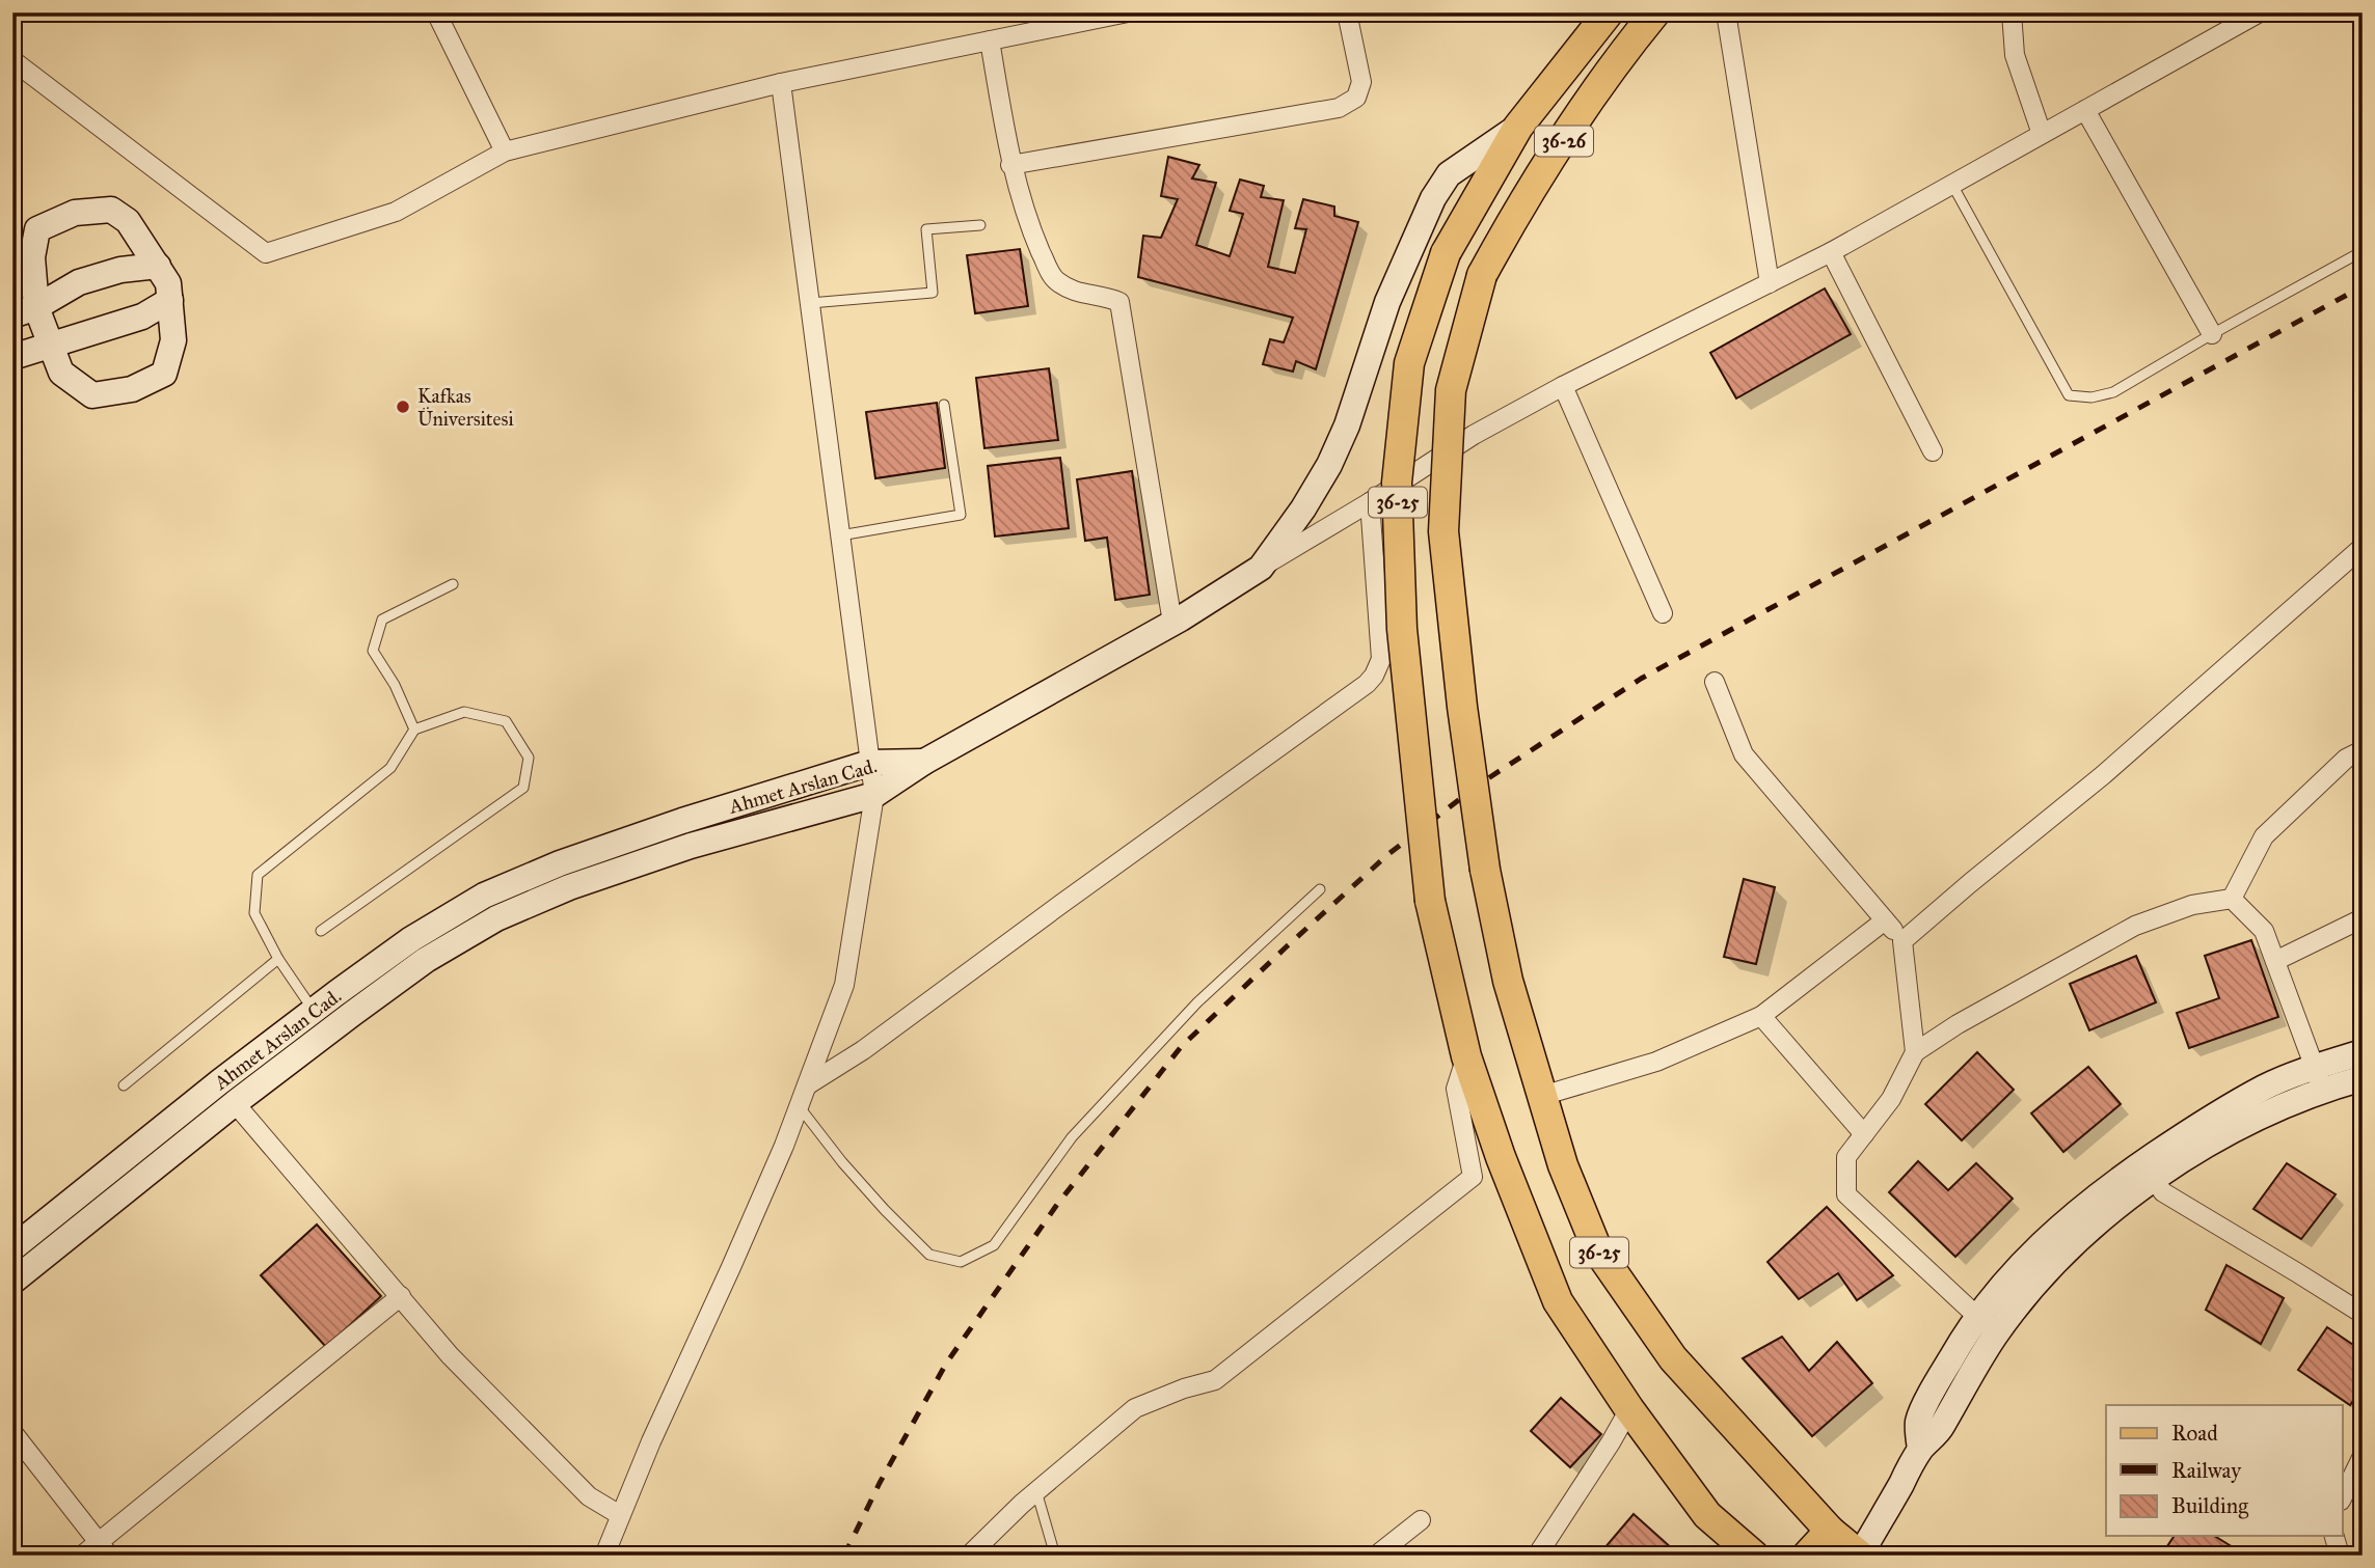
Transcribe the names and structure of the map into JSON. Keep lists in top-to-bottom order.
{
  "streets": {
    "main road": ["36-26", "36-25"],
    "street": ["Ahmet Arslan Cad."]
  },
  "crossings": [
    ["36-26", "36-25"]
  ],
  "places": ["Kafkas Üniversitesi"],
  "legend": ["Road", "Railway", "Building"]
}
